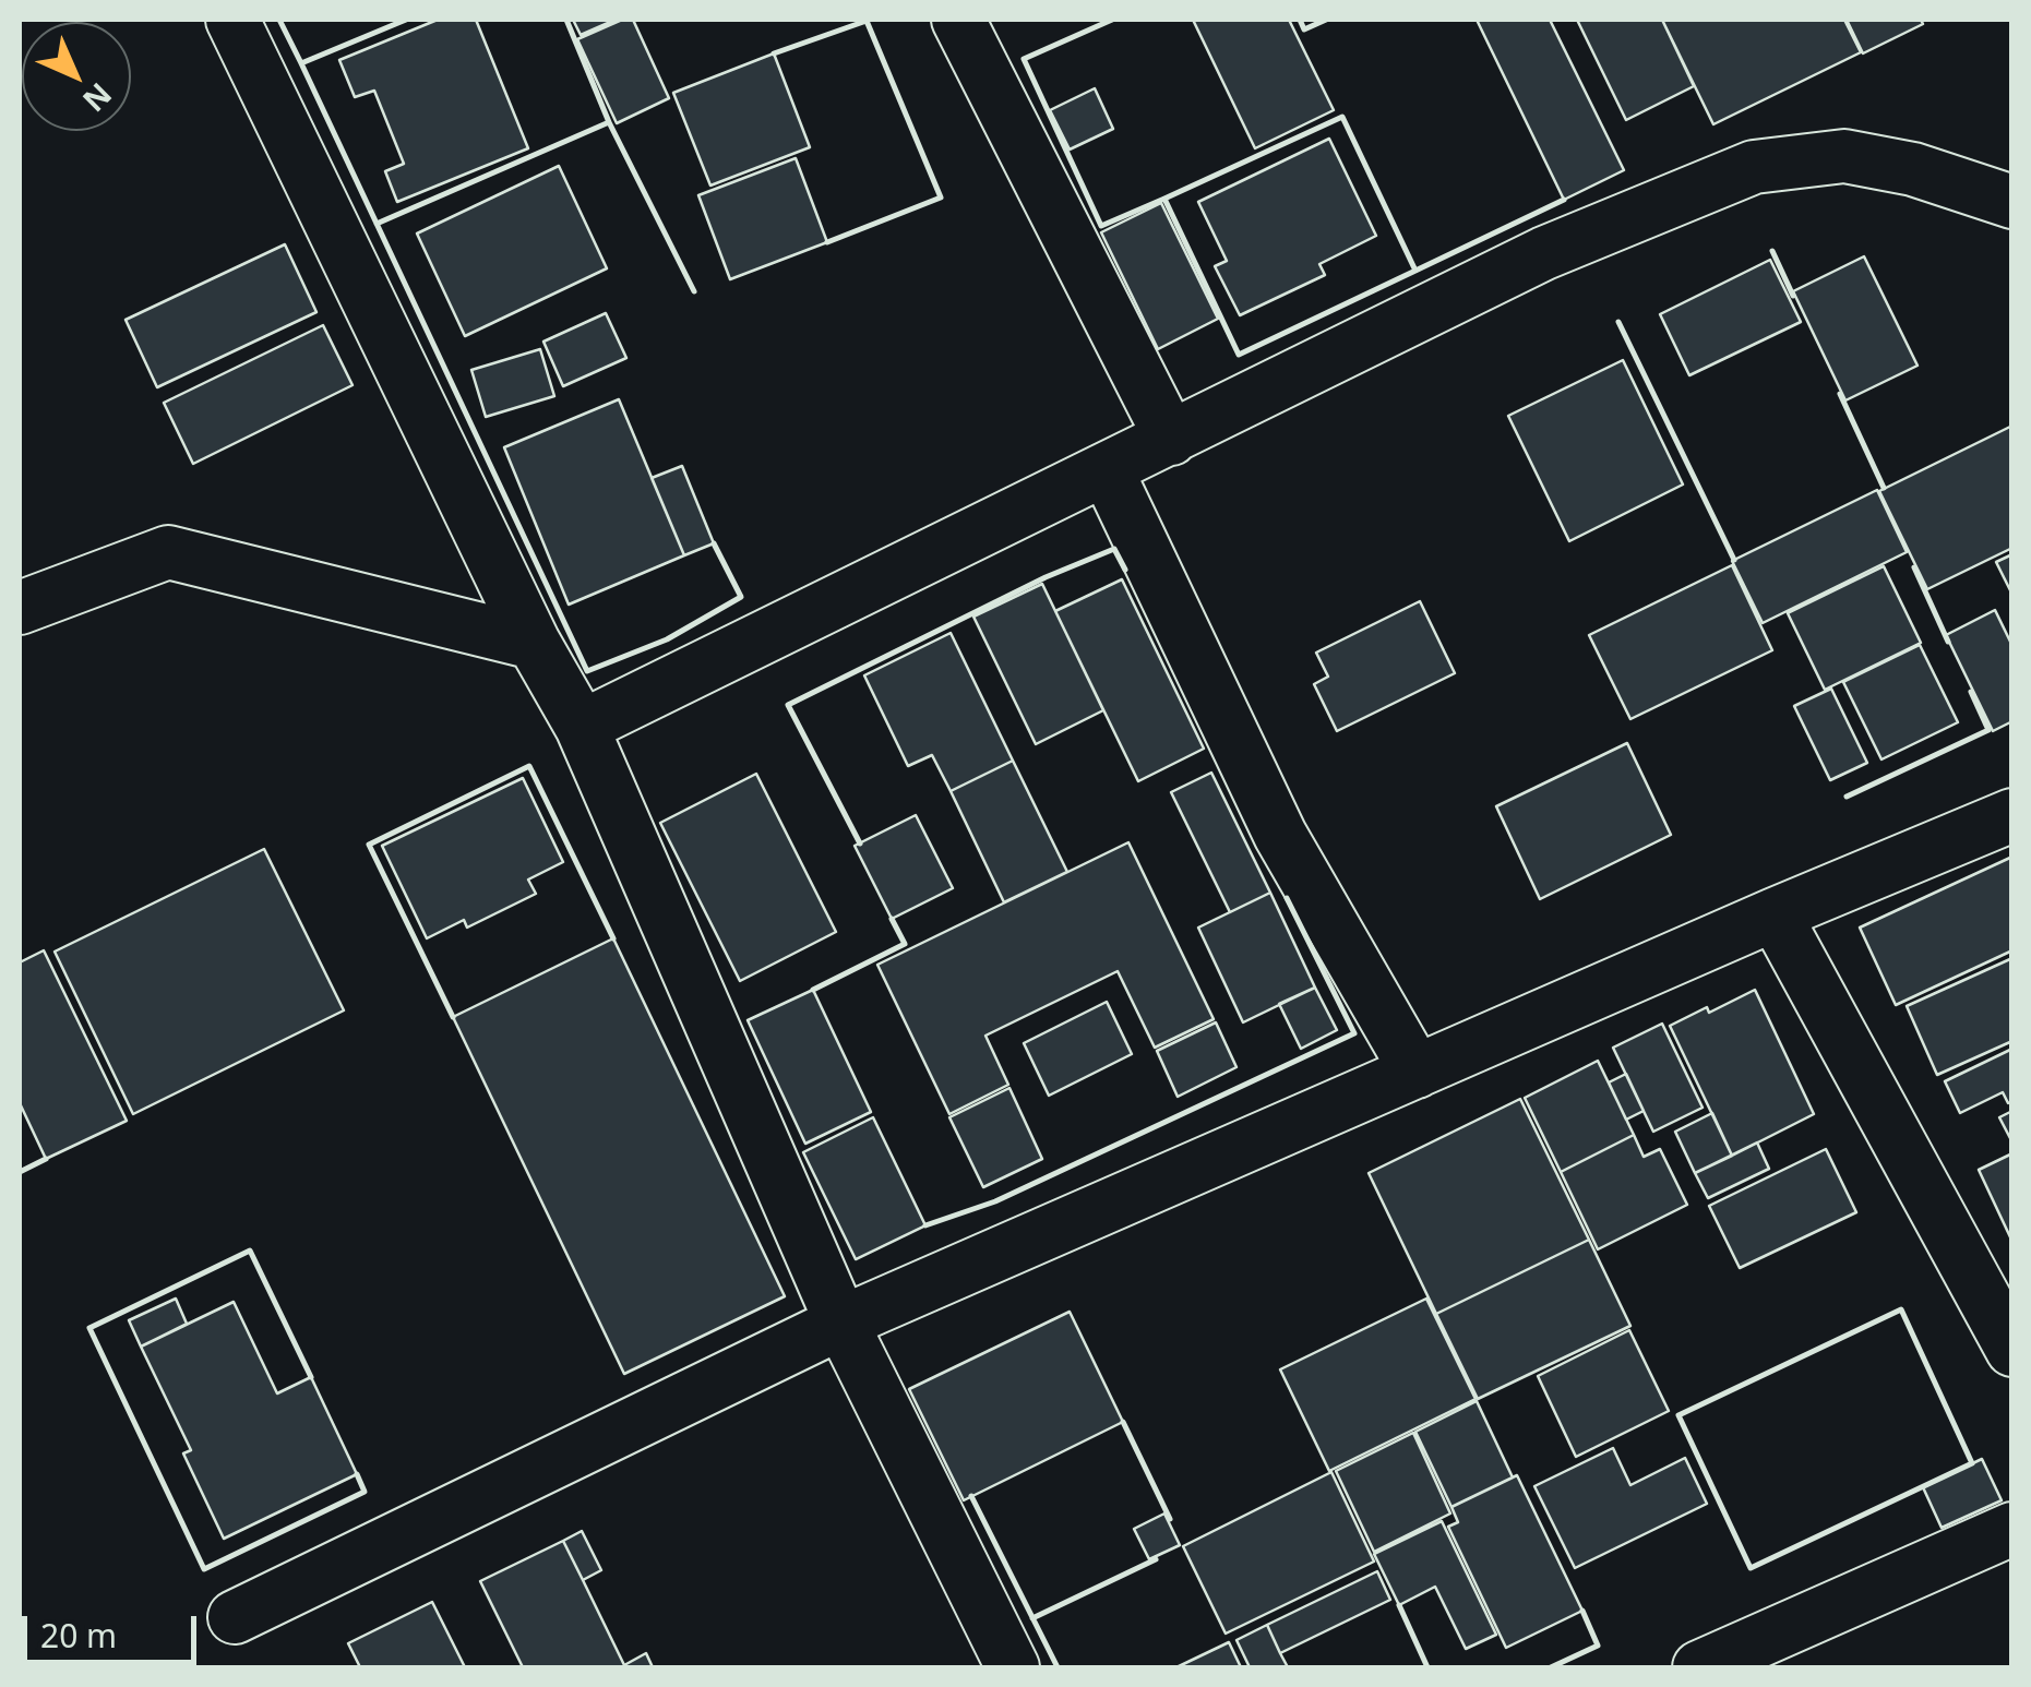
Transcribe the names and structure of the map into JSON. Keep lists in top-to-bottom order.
{
  "scale_bar": "20 m",
  "north": "bottom right"
}
